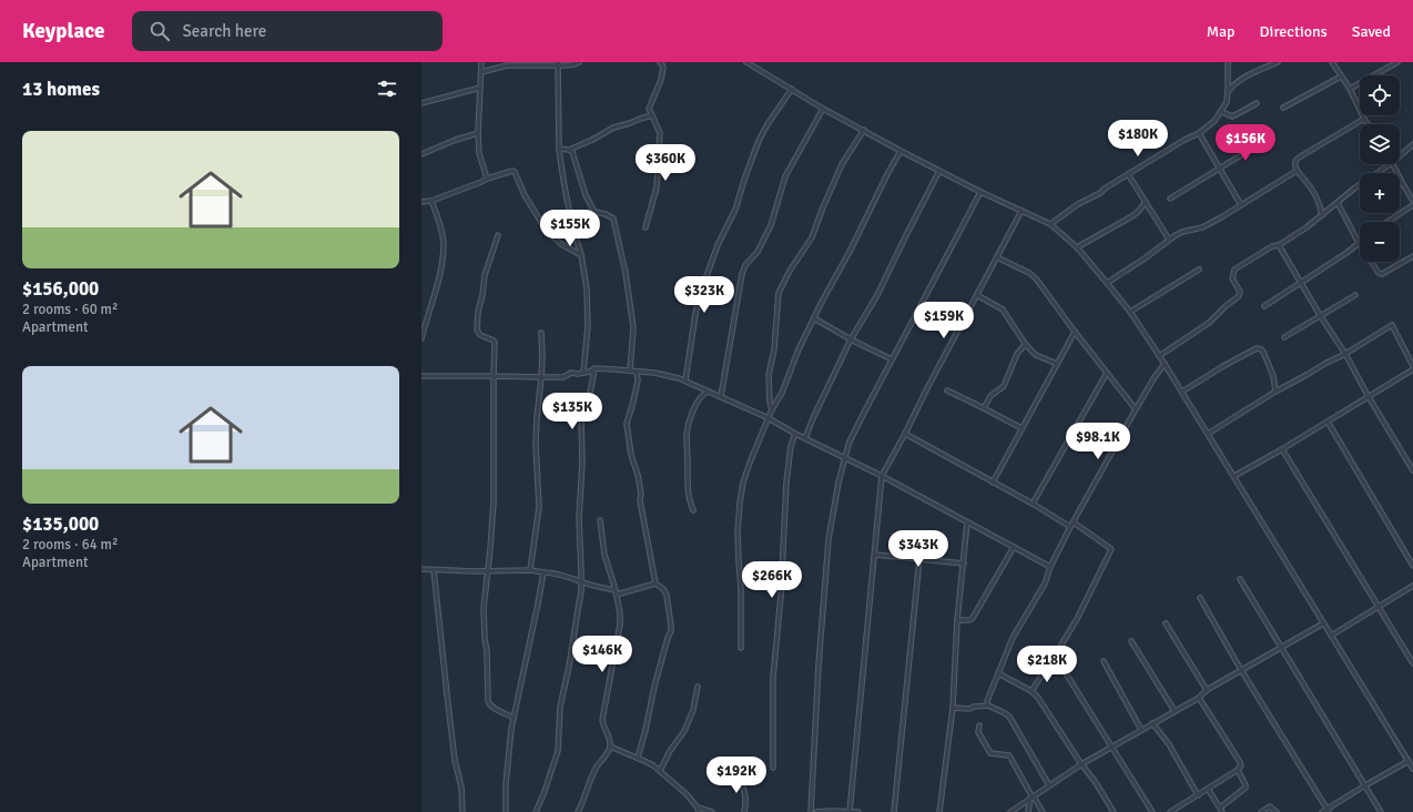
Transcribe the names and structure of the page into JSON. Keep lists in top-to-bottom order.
{
  "page": {
    "header": "Keyplace",
    "search": "Search here",
    "nav": ["Map", "Directions", "Saved"],
    "heading": "13 homes",
    "map_buttons": ["+", "−"],
    "list": [
      {
        "name": "$156,000",
        "note": "2 rooms · 60 m² · Apartment"
      },
      {
        "name": "$135,000",
        "note": "2 rooms · 64 m² · Apartment"
      }
    ],
    "price": [
      "$180K",
      "$156K",
      "$360K",
      "$155K",
      "$323K",
      "$159K",
      "$135K",
      "$98.1K",
      "$343K",
      "$266K",
      "$146K",
      "$218K",
      "$192K"
    ]
  }
}
